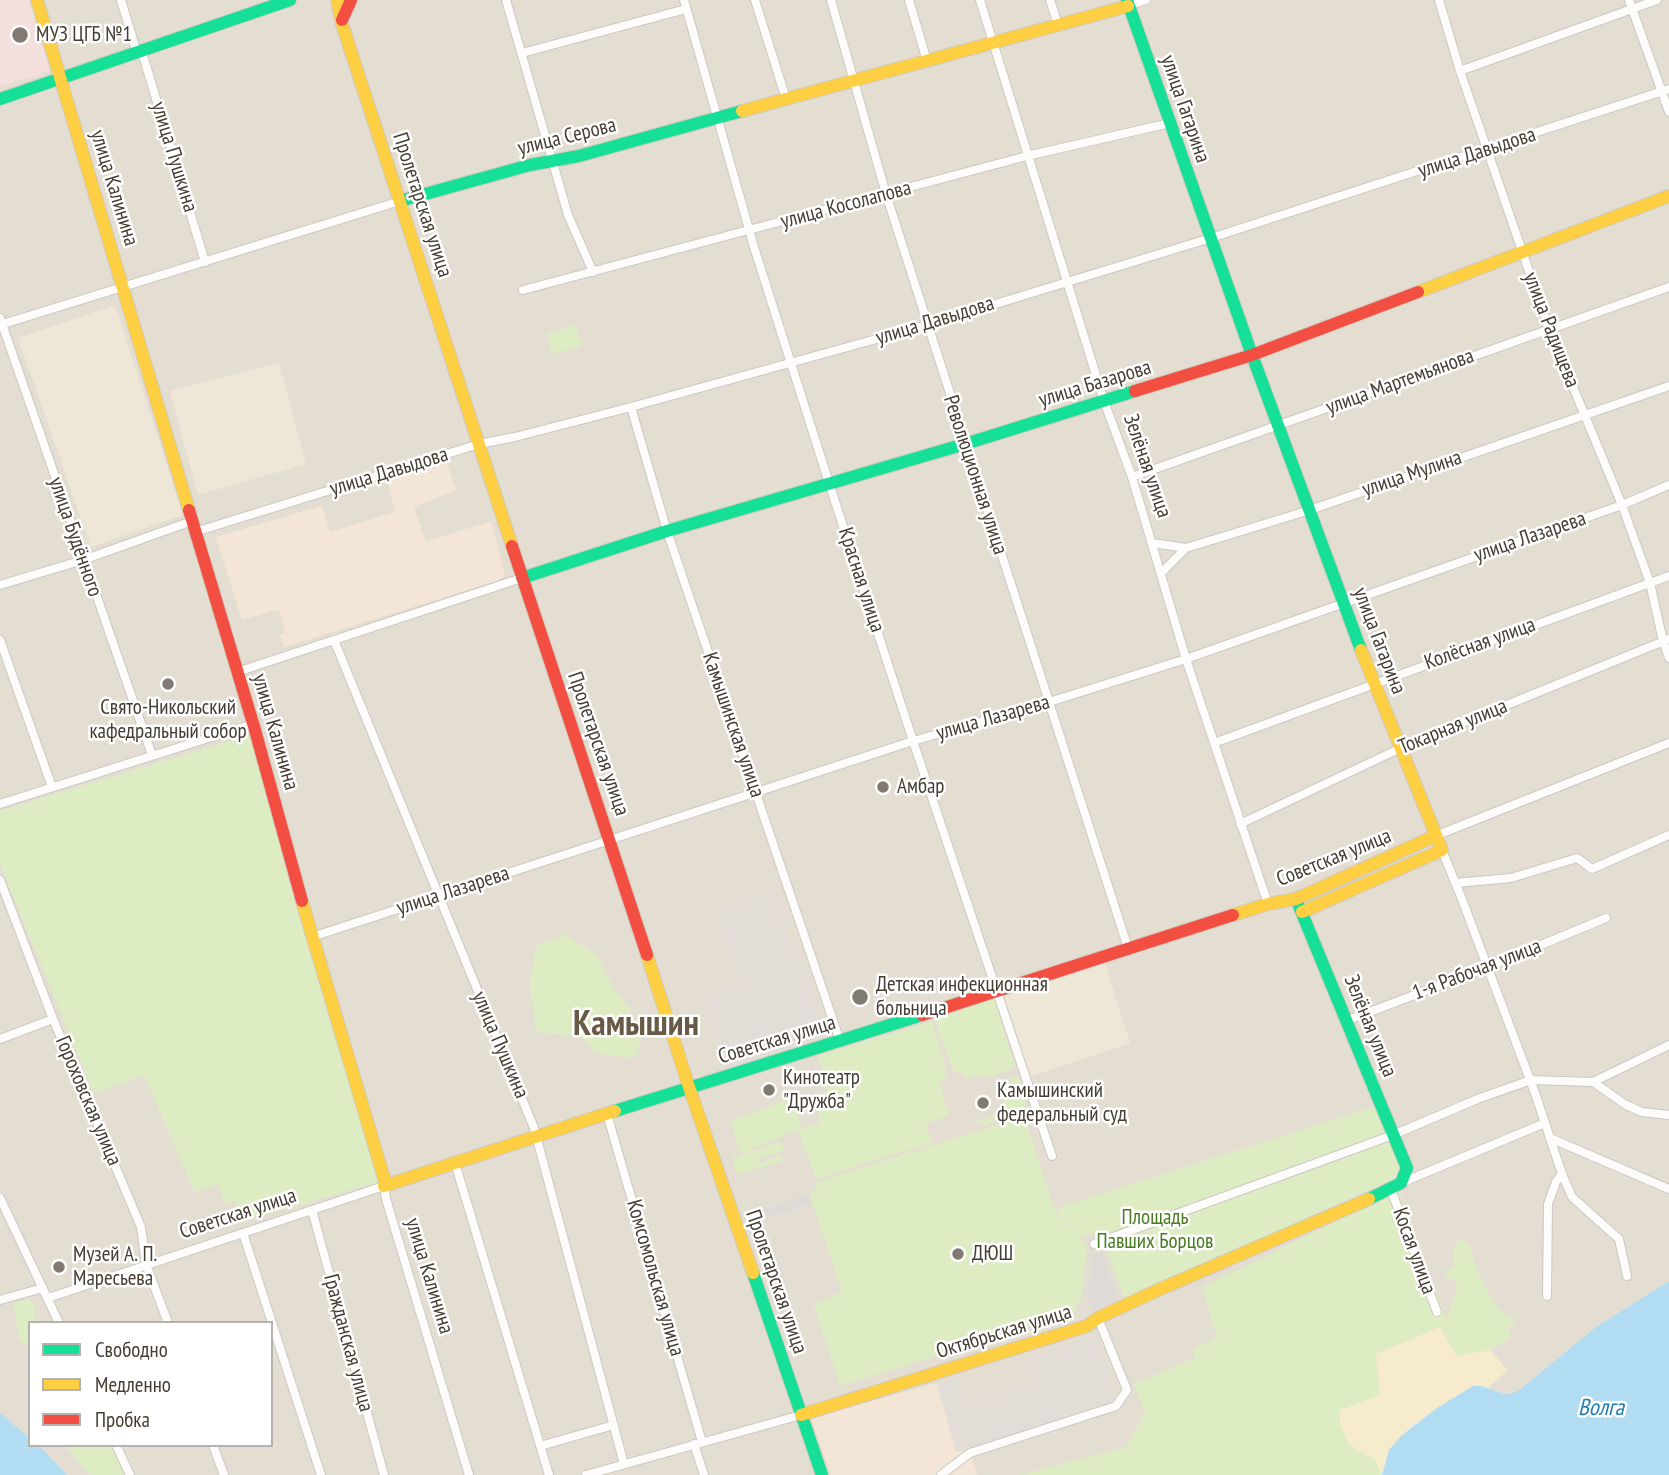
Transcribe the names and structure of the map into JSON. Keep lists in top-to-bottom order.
{
  "streets": {
    "street": [
      "улица Гагарина",
      "улица Серова",
      "улица Давыдова",
      "улица Пушкина",
      "улица Калинина",
      "Пролетарская улица",
      "улица Косолапова",
      "улица Радищева",
      "улица Мартемьянова",
      "улица Базарова",
      "Зелёная улица",
      "улица Мулина",
      "Революционная улица",
      "улица Будённого",
      "улица Лазарева",
      "Красная улица",
      "Колёсная улица",
      "Камышинская улица",
      "Токарная улица",
      "Советская улица",
      "1-я Рабочая улица",
      "Гороховская улица",
      "Косая улица",
      "Комсомольская улица",
      "Октябрьская улица",
      "Гражданская улица"
    ]
  },
  "crossings": [
    ["улица Гагарина", "улица Серова"],
    ["улица Гагарина", "улица Давыдова"],
    ["улица Гагарина", "улица Косолапова"],
    ["улица Гагарина", "улица Мартемьянова"],
    ["улица Гагарина", "улица Базарова"],
    ["улица Гагарина", "улица Мулина"],
    ["улица Гагарина", "улица Лазарева"],
    ["улица Гагарина", "Колёсная улица"],
    ["улица Гагарина", "Токарная улица"],
    ["улица Гагарина", "Советская улица"],
    ["улица Гагарина", "1-я Рабочая улица"],
    ["улица Серова", "улица Пушкина"],
    ["улица Серова", "улица Калинина"],
    ["улица Серова", "Пролетарская улица"],
    ["улица Серова", "Зелёная улица"],
    ["улица Серова", "Революционная улица"],
    ["улица Серова", "улица Будённого"],
    ["улица Серова", "Красная улица"],
    ["улица Давыдова", "улица Калинина"],
    ["улица Давыдова", "Пролетарская улица"],
    ["улица Давыдова", "улица Радищева"],
    ["улица Давыдова", "Зелёная улица"],
    ["улица Давыдова", "Революционная улица"],
    ["улица Давыдова", "улица Будённого"],
    ["улица Давыдова", "Красная улица"],
    ["улица Давыдова", "Камышинская улица"],
    ["улица Пушкина", "улица Лазарева"],
    ["улица Пушкина", "Советская улица"],
    ["улица Пушкина", "Октябрьская улица"],
    ["улица Калинина", "улица Лазарева"],
    ["улица Калинина", "Советская улица"],
    ["Пролетарская улица", "улица Базарова"],
    ["Пролетарская улица", "улица Лазарева"],
    ["Пролетарская улица", "Советская улица"],
    ["Пролетарская улица", "Октябрьская улица"],
    ["улица Косолапова", "Зелёная улица"],
    ["улица Косолапова", "Революционная улица"],
    ["улица Косолапова", "Красная улица"],
    ["улица Радищева", "улица Мартемьянова"],
    ["улица Радищева", "улица Базарова"],
    ["улица Радищева", "улица Мулина"],
    ["улица Радищева", "улица Лазарева"],
    ["улица Радищева", "Колёсная улица"],
    ["улица Радищева", "Токарная улица"],
    ["улица Мартемьянова", "Зелёная улица"],
    ["улица Базарова", "Зелёная улица"],
    ["улица Базарова", "Революционная улица"],
    ["улица Базарова", "Красная улица"],
    ["улица Базарова", "Камышинская улица"],
    ["Зелёная улица", "улица Мулина"],
    ["Зелёная улица", "улица Лазарева"],
    ["Зелёная улица", "Колёсная улица"],
    ["Зелёная улица", "Токарная улица"],
    ["Зелёная улица", "Советская улица"],
    ["Зелёная улица", "1-я Рабочая улица"],
    ["Зелёная улица", "Косая улица"],
    ["Зелёная улица", "Октябрьская улица"],
    ["Революционная улица", "улица Лазарева"],
    ["Революционная улица", "Советская улица"],
    ["улица Лазарева", "Красная улица"],
    ["улица Лазарева", "Камышинская улица"],
    ["Красная улица", "Советская улица"],
    ["Камышинская улица", "Советская улица"],
    ["Советская улица", "Гороховская улица"],
    ["Советская улица", "Комсомольская улица"],
    ["Советская улица", "Гражданская улица"],
    ["Косая улица", "Октябрьская улица"],
    ["Комсомольская улица", "Октябрьская улица"]
  ],
  "districts": ["Камышин"],
  "water": ["Волга"],
  "parks": ["Площадь Павших Борцов"],
  "places": [
    "МУЗ ЦГБ №1",
    "Свято-Никольский кафедральный собор",
    "Амбар",
    "Детская инфекционная больница",
    "Кинотеатр \"Дружба\"",
    "Камышинский федеральный суд",
    "ДЮШ",
    "Музей А. П. Маресьева"
  ],
  "legend": ["Свободно", "Медленно", "Пробка"]
}
